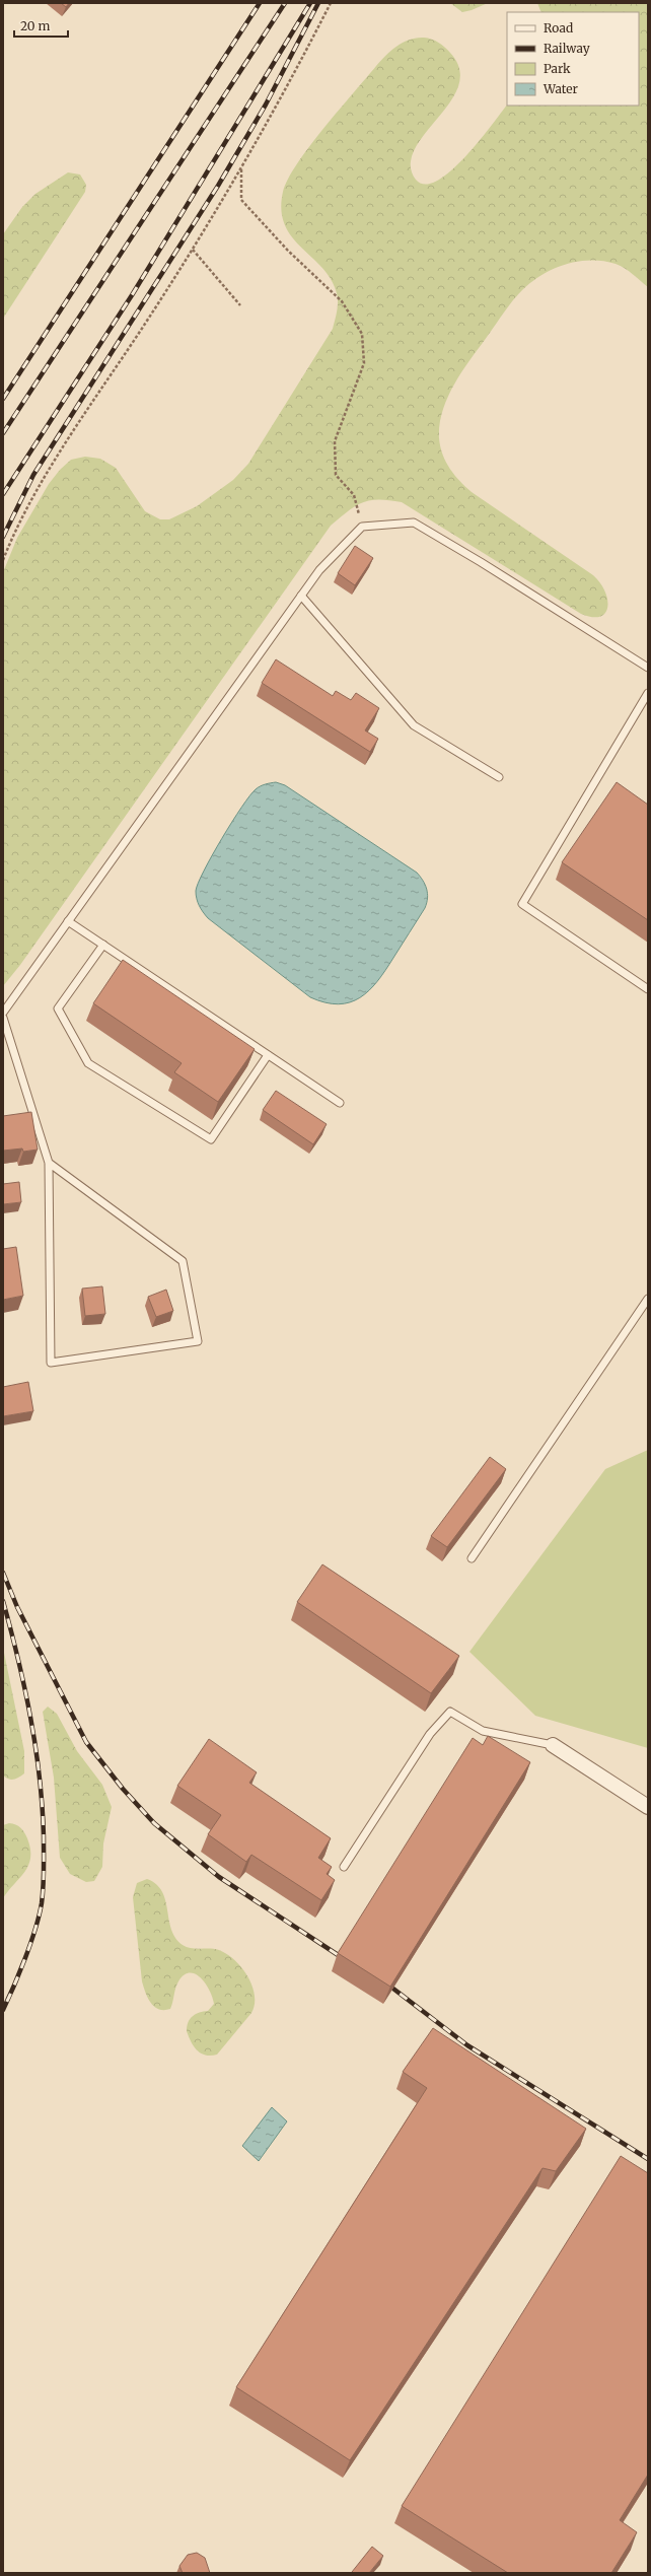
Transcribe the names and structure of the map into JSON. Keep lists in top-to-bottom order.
{
  "legend": [
    "Road",
    "Railway",
    "Park",
    "Water"
  ],
  "scale_bar": "20 m"
}
